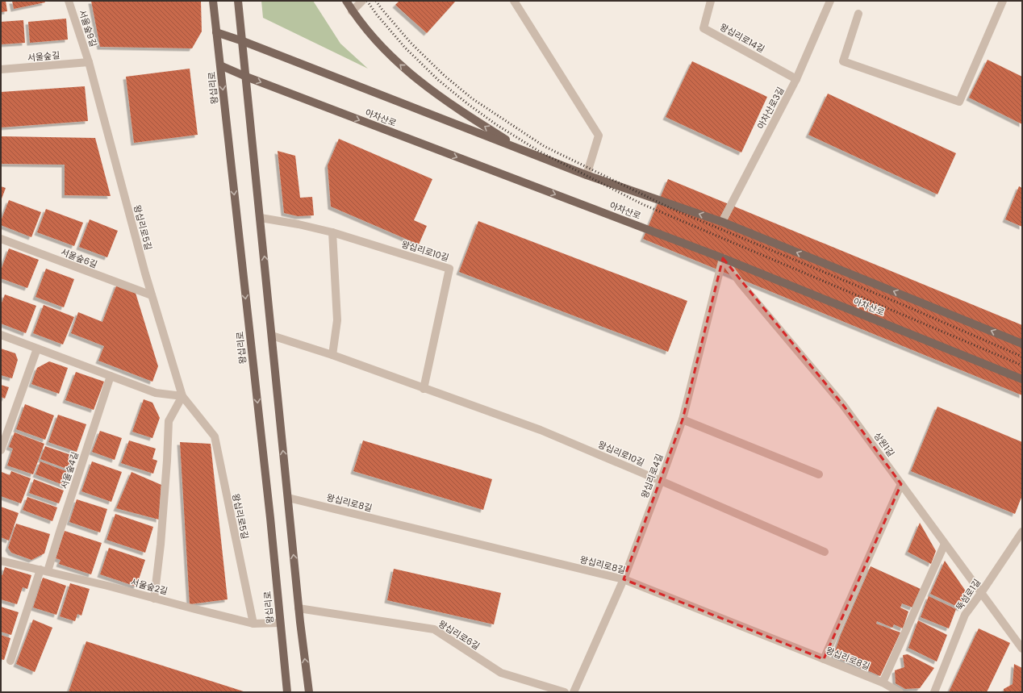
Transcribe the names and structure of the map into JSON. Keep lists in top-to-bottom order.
{
  "streets": {
    "main road": ["왕십리로", "아차산로"],
    "street": [
      "서울숲9길",
      "왕십리로14길",
      "서울숲길",
      "아차산로3길",
      "왕십리로5길",
      "왕십리로10길",
      "서울숲6길",
      "상원1길",
      "서울숲4길",
      "왕십리로4길",
      "왕십리로8길",
      "서울숲2길",
      "뚝섬로1길",
      "왕십리로6길"
    ]
  },
  "crossings": [
    ["서울숲9길", "서울숲길"],
    ["서울숲9길", "왕십리로5길"],
    ["왕십리로14길", "아차산로3길"],
    ["서울숲길", "왕십리로5길"],
    ["왕십리로", "아차산로"],
    ["아차산로", "상원1길"],
    ["아차산로", "왕십리로4길"],
    ["왕십리로5길", "서울숲6길"],
    ["왕십리로5길", "서울숲2길"],
    ["왕십리로10길", "왕십리로4길"],
    ["상원1길", "왕십리로4길"],
    ["상원1길", "뚝섬로1길"],
    ["서울숲4길", "서울숲2길"],
    ["왕십리로4길", "왕십리로8길"]
  ]
}
